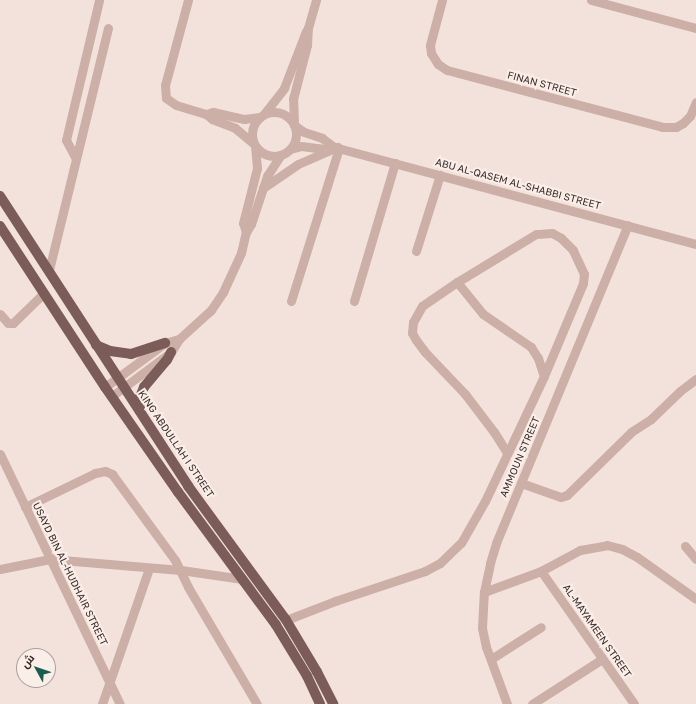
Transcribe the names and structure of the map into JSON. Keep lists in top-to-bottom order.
{
  "streets": {
    "main road": ["KING ABDULLAH I STREET"],
    "street": [
      "FINAN STREET",
      "ABU AL-QASEM AL-SHABBI STREET",
      "AMMOUN STREET",
      "USAYD BIN AL-HUDHAIR STREET",
      "AL-MAYAMEEN STREET"
    ]
  },
  "crossings": [
    ["ABU AL-QASEM AL-SHABBI STREET", "AMMOUN STREET"]
  ],
  "north": "top left"
}
